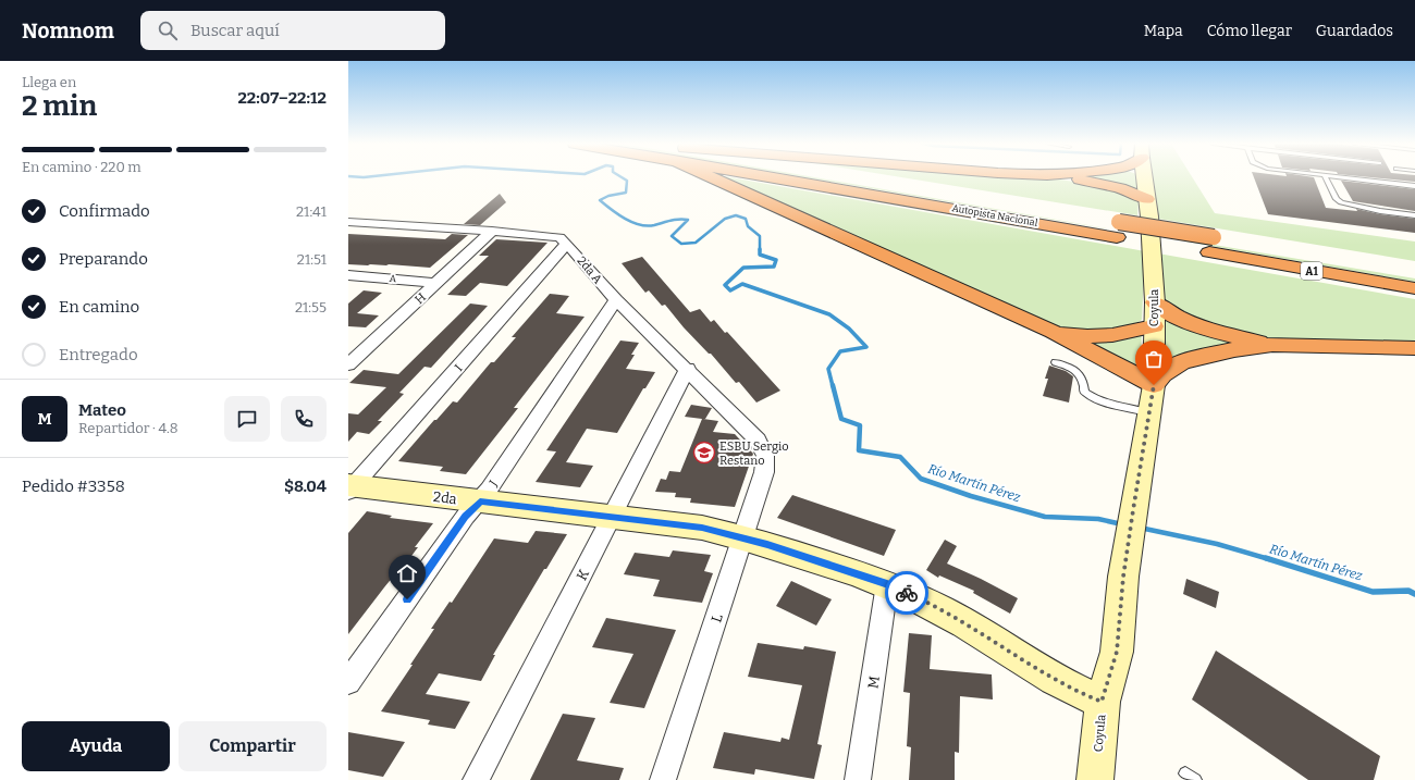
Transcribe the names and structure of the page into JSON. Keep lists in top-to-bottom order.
{
  "streets": {
    "highway": ["Autopista Nacional", "A1"],
    "street": [
      "2da A",
      "A",
      "H",
      "Coyula",
      "I",
      "J",
      "2da",
      "K",
      "L",
      "M"
    ]
  },
  "crossings": [
    ["2da A", "H"],
    ["2da A", "I"],
    ["2da A", "J"],
    ["2da A", "K"],
    ["2da A", "L"],
    ["A", "H"],
    ["Coyula", "2da"],
    ["I", "2da"],
    ["J", "2da"],
    ["2da", "K"],
    ["2da", "L"],
    ["2da", "M"]
  ],
  "water": ["Río Martín Pérez"],
  "places": {
    "school or university": ["ESBU Sergio Restano"]
  },
  "page": {
    "header": "Nomnom",
    "search": "Buscar aquí",
    "nav": ["Mapa", "Cómo llegar", "Guardados"],
    "heading": ["2 min", "Llega en", "22:07–22:12"],
    "panel": [
      "Mateo",
      "Repartidor · 4.8",
      "Pedido #3358",
      "$8.04"
    ],
    "bar": "En camino · 220 m",
    "list": [
      ["Confirmado", "21:41"],
      ["Preparando", "21:51"],
      ["En camino", "21:55"],
      "Entregado"
    ],
    "round": "M",
    "buttons": ["Ayuda", "Compartir"]
  }
}
